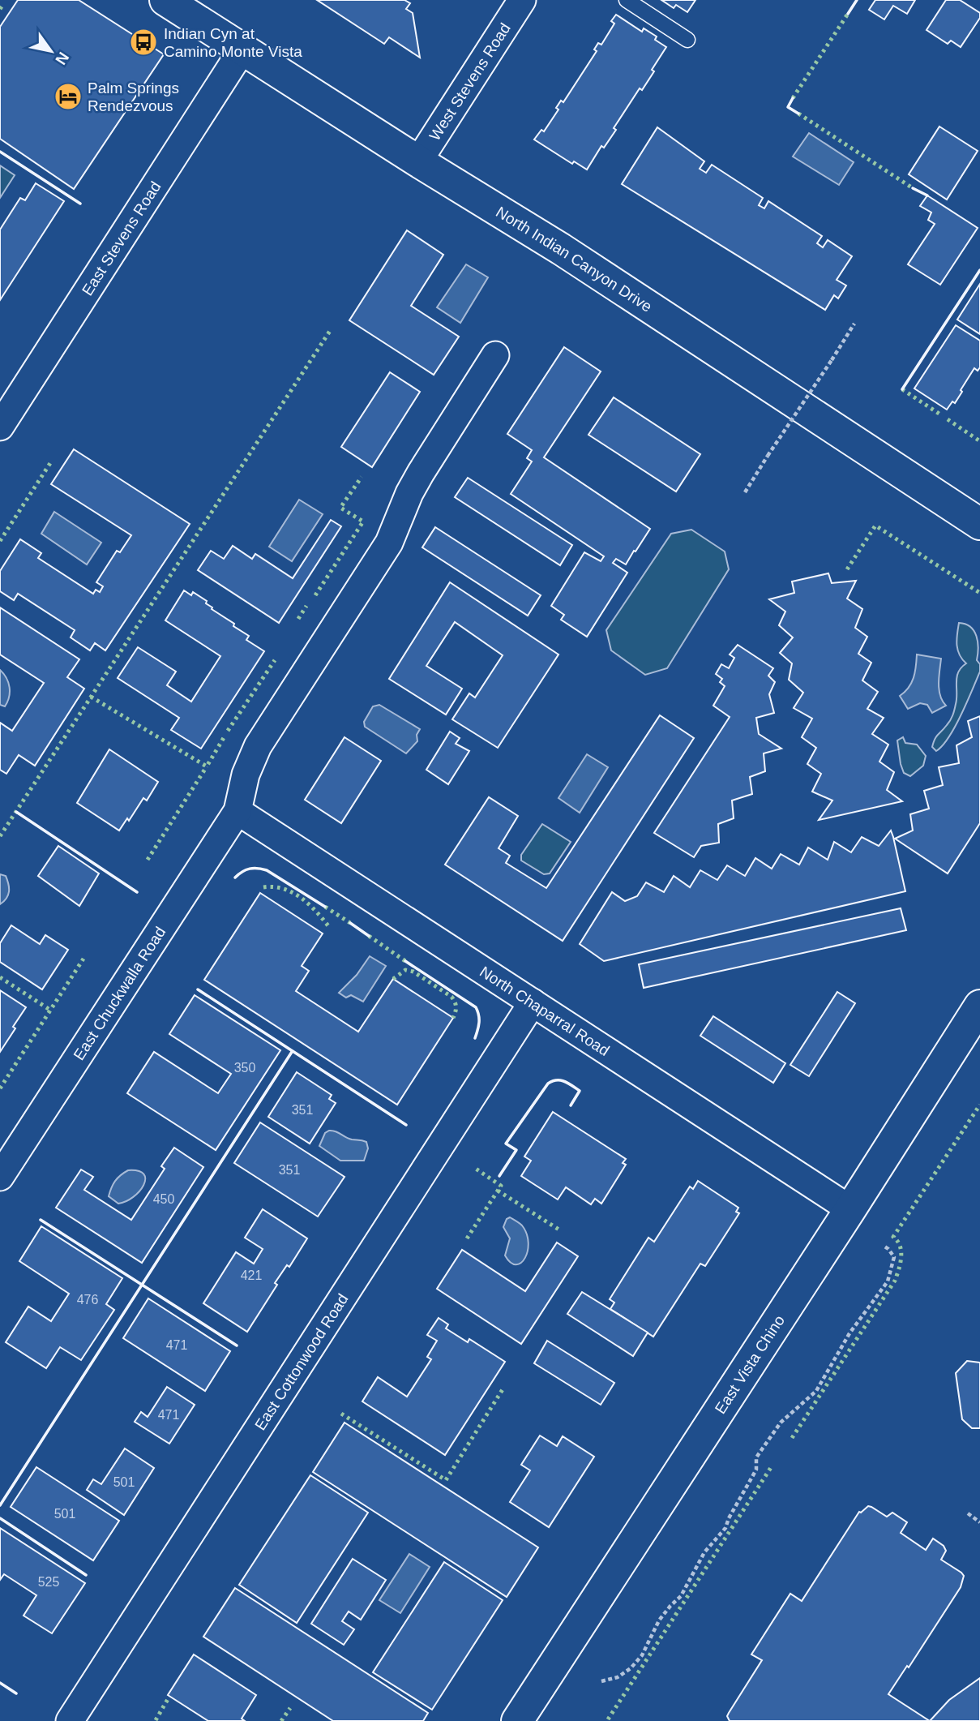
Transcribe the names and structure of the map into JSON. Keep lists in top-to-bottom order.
{
  "streets": {
    "main road": ["North Indian Canyon Drive", "East Vista Chino"],
    "street": [
      "West Stevens Road",
      "East Stevens Road",
      "East Chuckwalla Road",
      "North Chaparral Road",
      "East Cottonwood Road"
    ]
  },
  "crossings": [
    ["West Stevens Road", "North Indian Canyon Drive"],
    ["East Stevens Road", "North Indian Canyon Drive"],
    ["East Chuckwalla Road", "North Chaparral Road"],
    ["North Chaparral Road", "East Cottonwood Road"],
    ["North Chaparral Road", "East Vista Chino"]
  ],
  "places": {
    "bus stop": ["Indian Cyn at Camino Monte Vista"],
    "hotel": ["Palm Springs Rendezvous"]
  },
  "house_numbers": [
    "350",
    "351",
    "351",
    "450",
    "421",
    "476",
    "471",
    "471",
    "501",
    "501",
    "525"
  ],
  "north": "bottom right"
}
